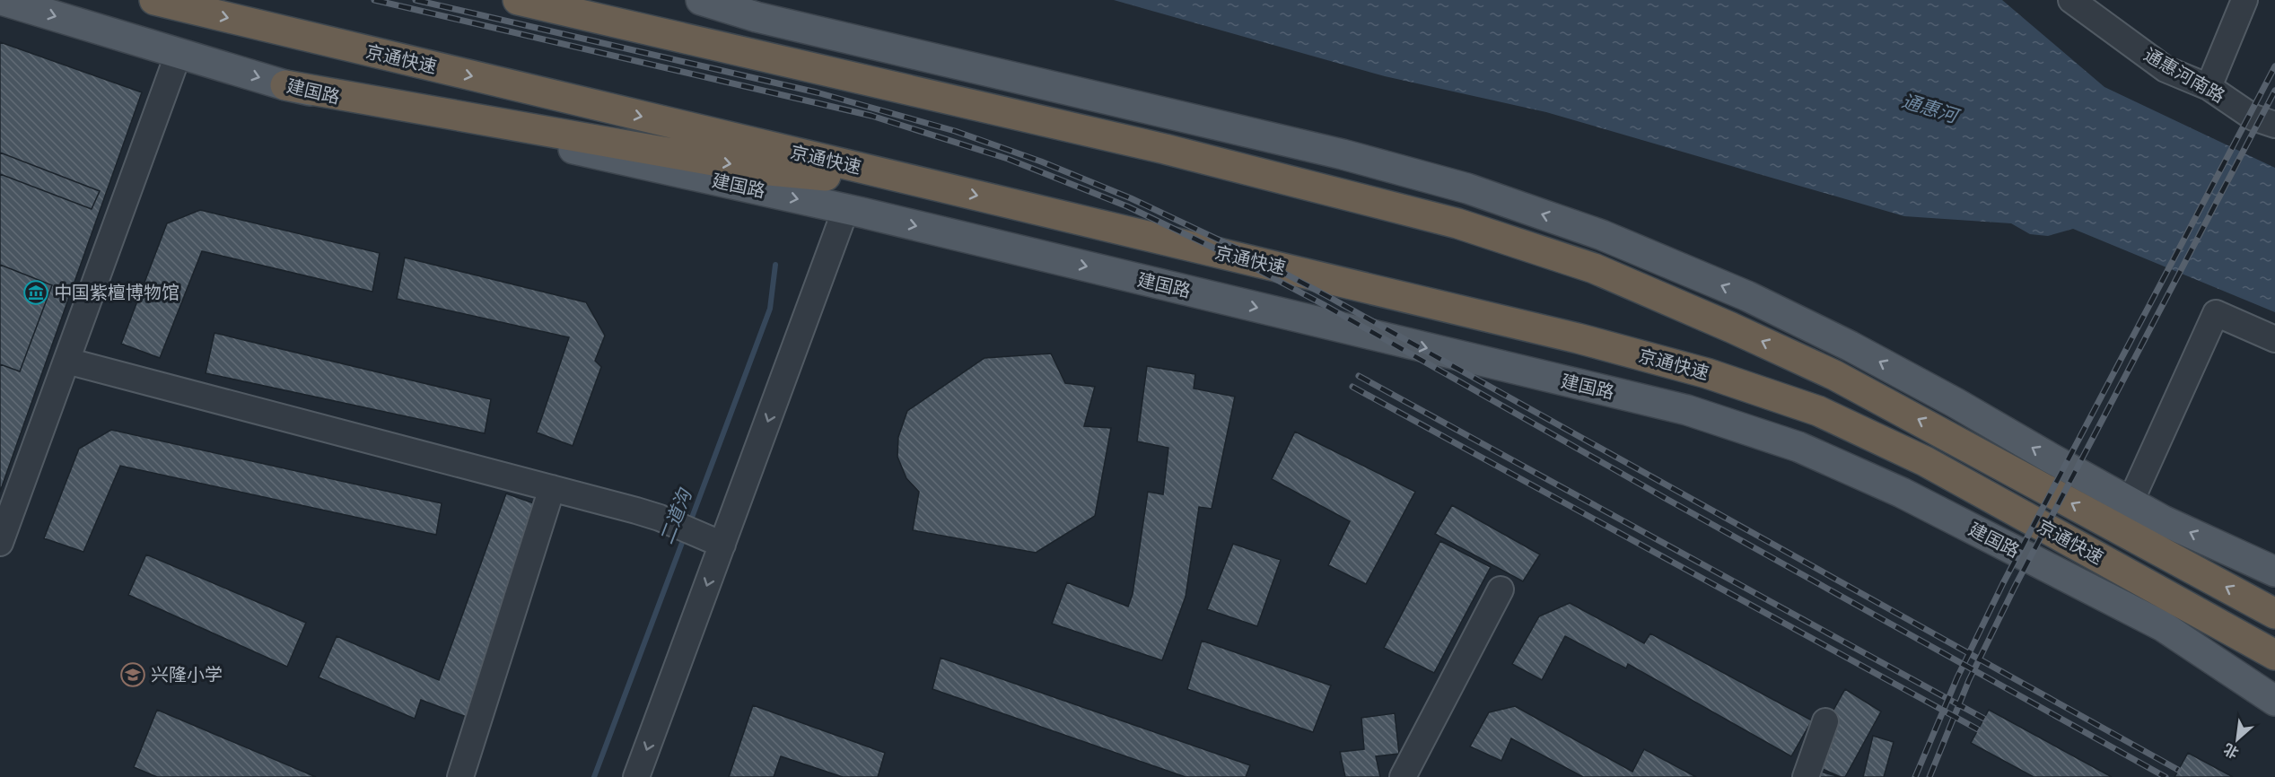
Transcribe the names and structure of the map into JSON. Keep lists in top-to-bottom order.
{
  "streets": {
    "highway": ["京通快速"],
    "main road": ["建国路"],
    "street": ["通惠河南路"]
  },
  "water": ["通惠河", "二道沟"],
  "places": {
    "museum": ["中国紫檀博物馆"],
    "school or university": ["兴隆小学"]
  },
  "north": "bottom left"
}
